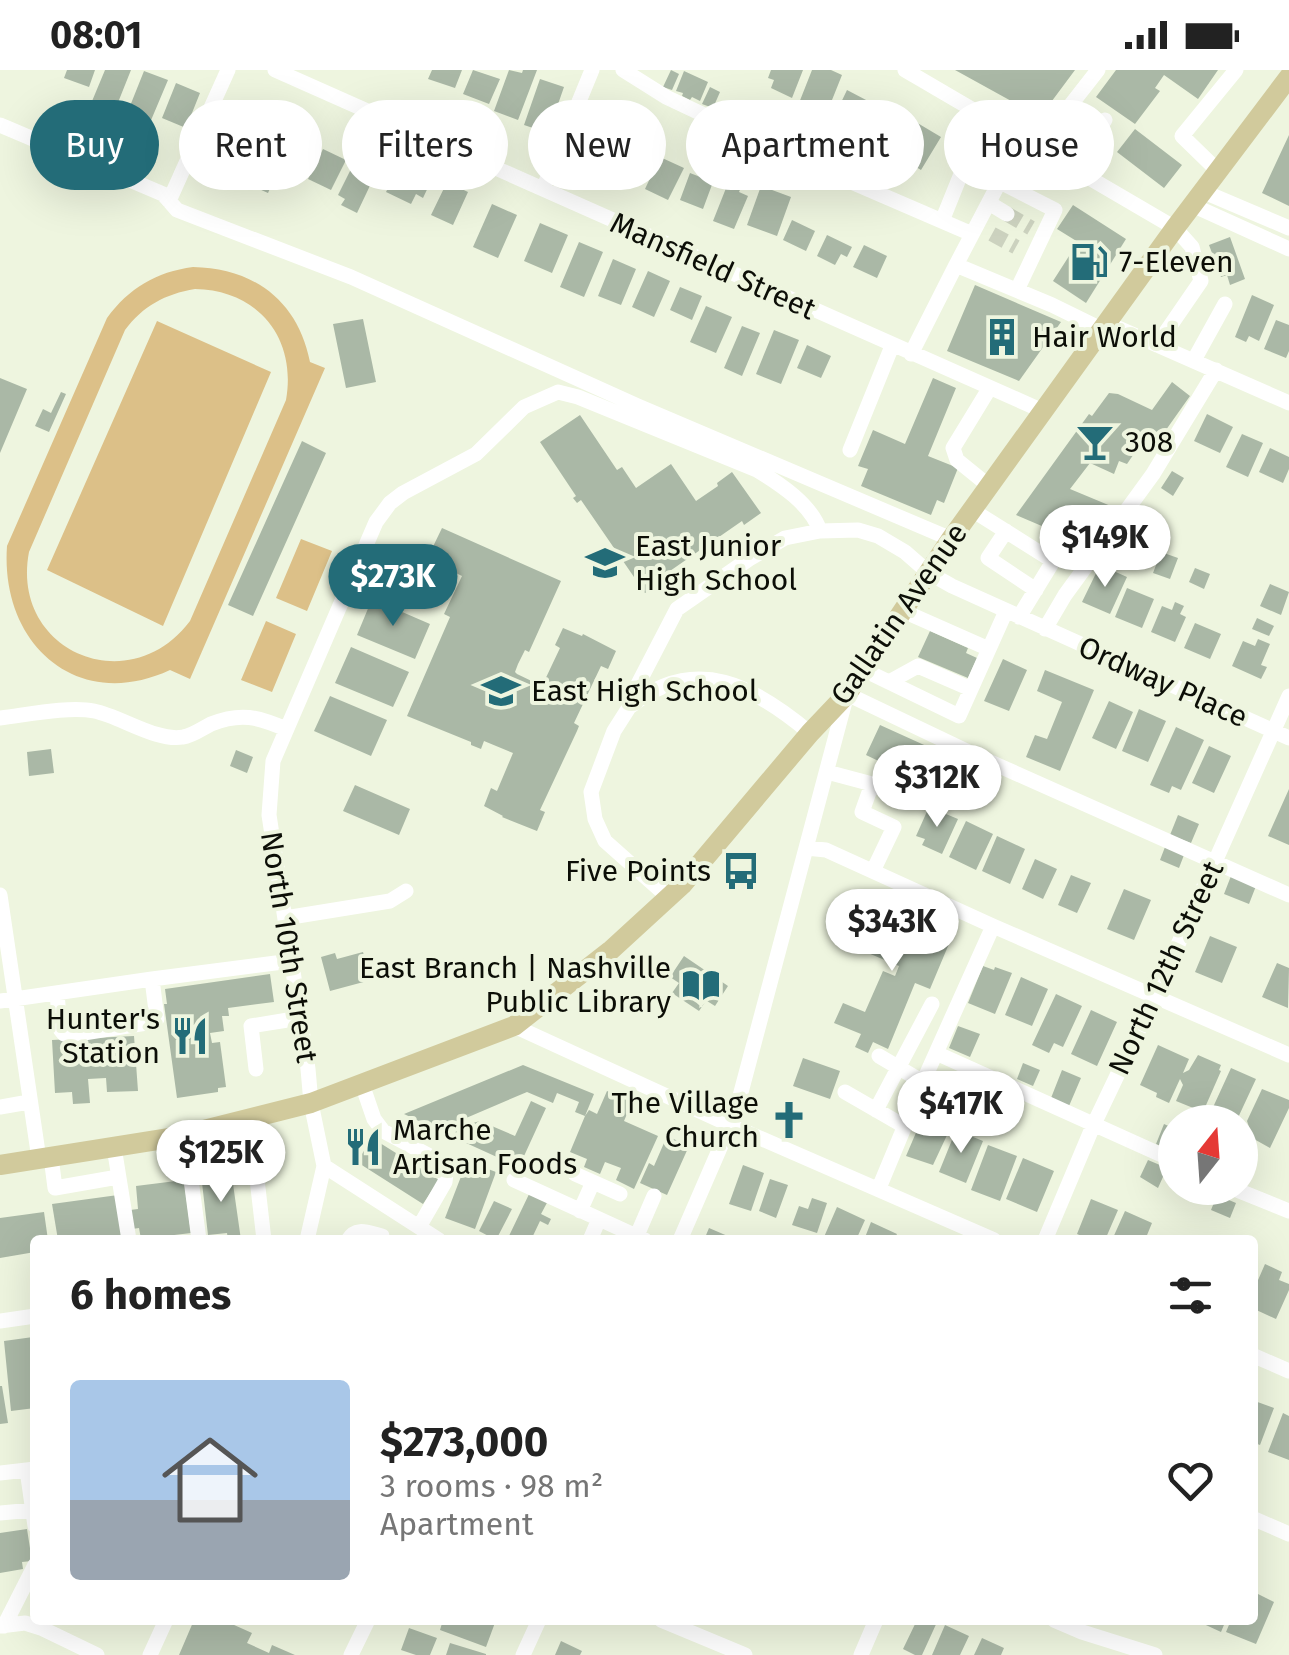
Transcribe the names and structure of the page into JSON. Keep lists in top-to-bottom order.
{
  "streets": {
    "main road": ["Gallatin Avenue"],
    "street": [
      "Mansfield Street",
      "Ordway Place",
      "North 10th Street",
      "North 12th Street"
    ]
  },
  "crossings": [
    ["Mansfield Street", "Gallatin Avenue"],
    ["Gallatin Avenue", "Ordway Place"],
    ["Gallatin Avenue", "North 10th Street"],
    ["Ordway Place", "North 10th Street"],
    ["Ordway Place", "North 12th Street"]
  ],
  "places": {
    "fuel station": ["7-Eleven"],
    "building": ["Hair World"],
    "bar": ["308"],
    "school or university": ["East Junior High School", "East High School"],
    "bus stop": ["Five Points"],
    "library": ["East Branch | Nashville Public Library"],
    "restaurant": ["Hunter's Station", "Marche Artisan Foods"],
    "church": ["The Village Church"]
  },
  "north": "top",
  "page": {
    "status": "08:01",
    "chip": [
      "Buy",
      "Rent",
      "Filters",
      "New",
      "Apartment",
      "House"
    ],
    "price": [
      "$149K",
      "$273K",
      "$312K",
      "$343K",
      "$417K",
      "$125K"
    ],
    "heading": "6 homes",
    "list": [
      {
        "name": "$273,000",
        "note": "3 rooms · 98 m² · Apartment"
      }
    ]
  }
}
